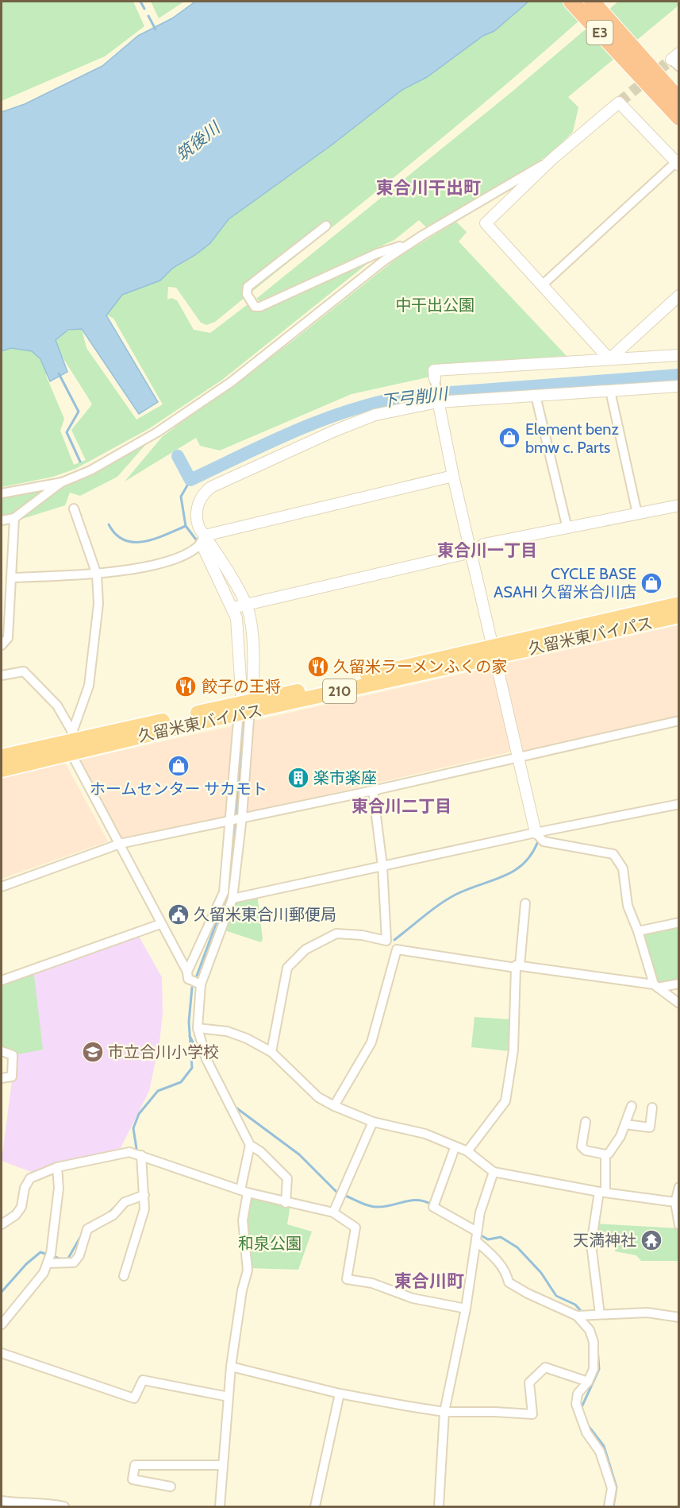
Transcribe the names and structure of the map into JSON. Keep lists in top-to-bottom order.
{
  "streets": {
    "highway": ["E3", "久留米東バイパス", "210"]
  },
  "districts": [
    "東合川干出町",
    "東合川一丁目",
    "東合川二丁目",
    "東合川町"
  ],
  "water": ["筑後川", "下弓削川"],
  "parks": ["中干出公園", "和泉公園"],
  "places": {
    "shop": ["Element benz bmw c. Parts", "CYCLE BASE ASAHI 久留米合川店", "ホームセンター サカモト"],
    "restaurant": ["久留米ラーメンふくの家", "餃子の王将"],
    "building": ["楽市楽座"],
    "public building": ["久留米東合川郵便局"],
    "school or university": ["市立合川小学校"],
    "temple": ["天満神社"]
  }
}
